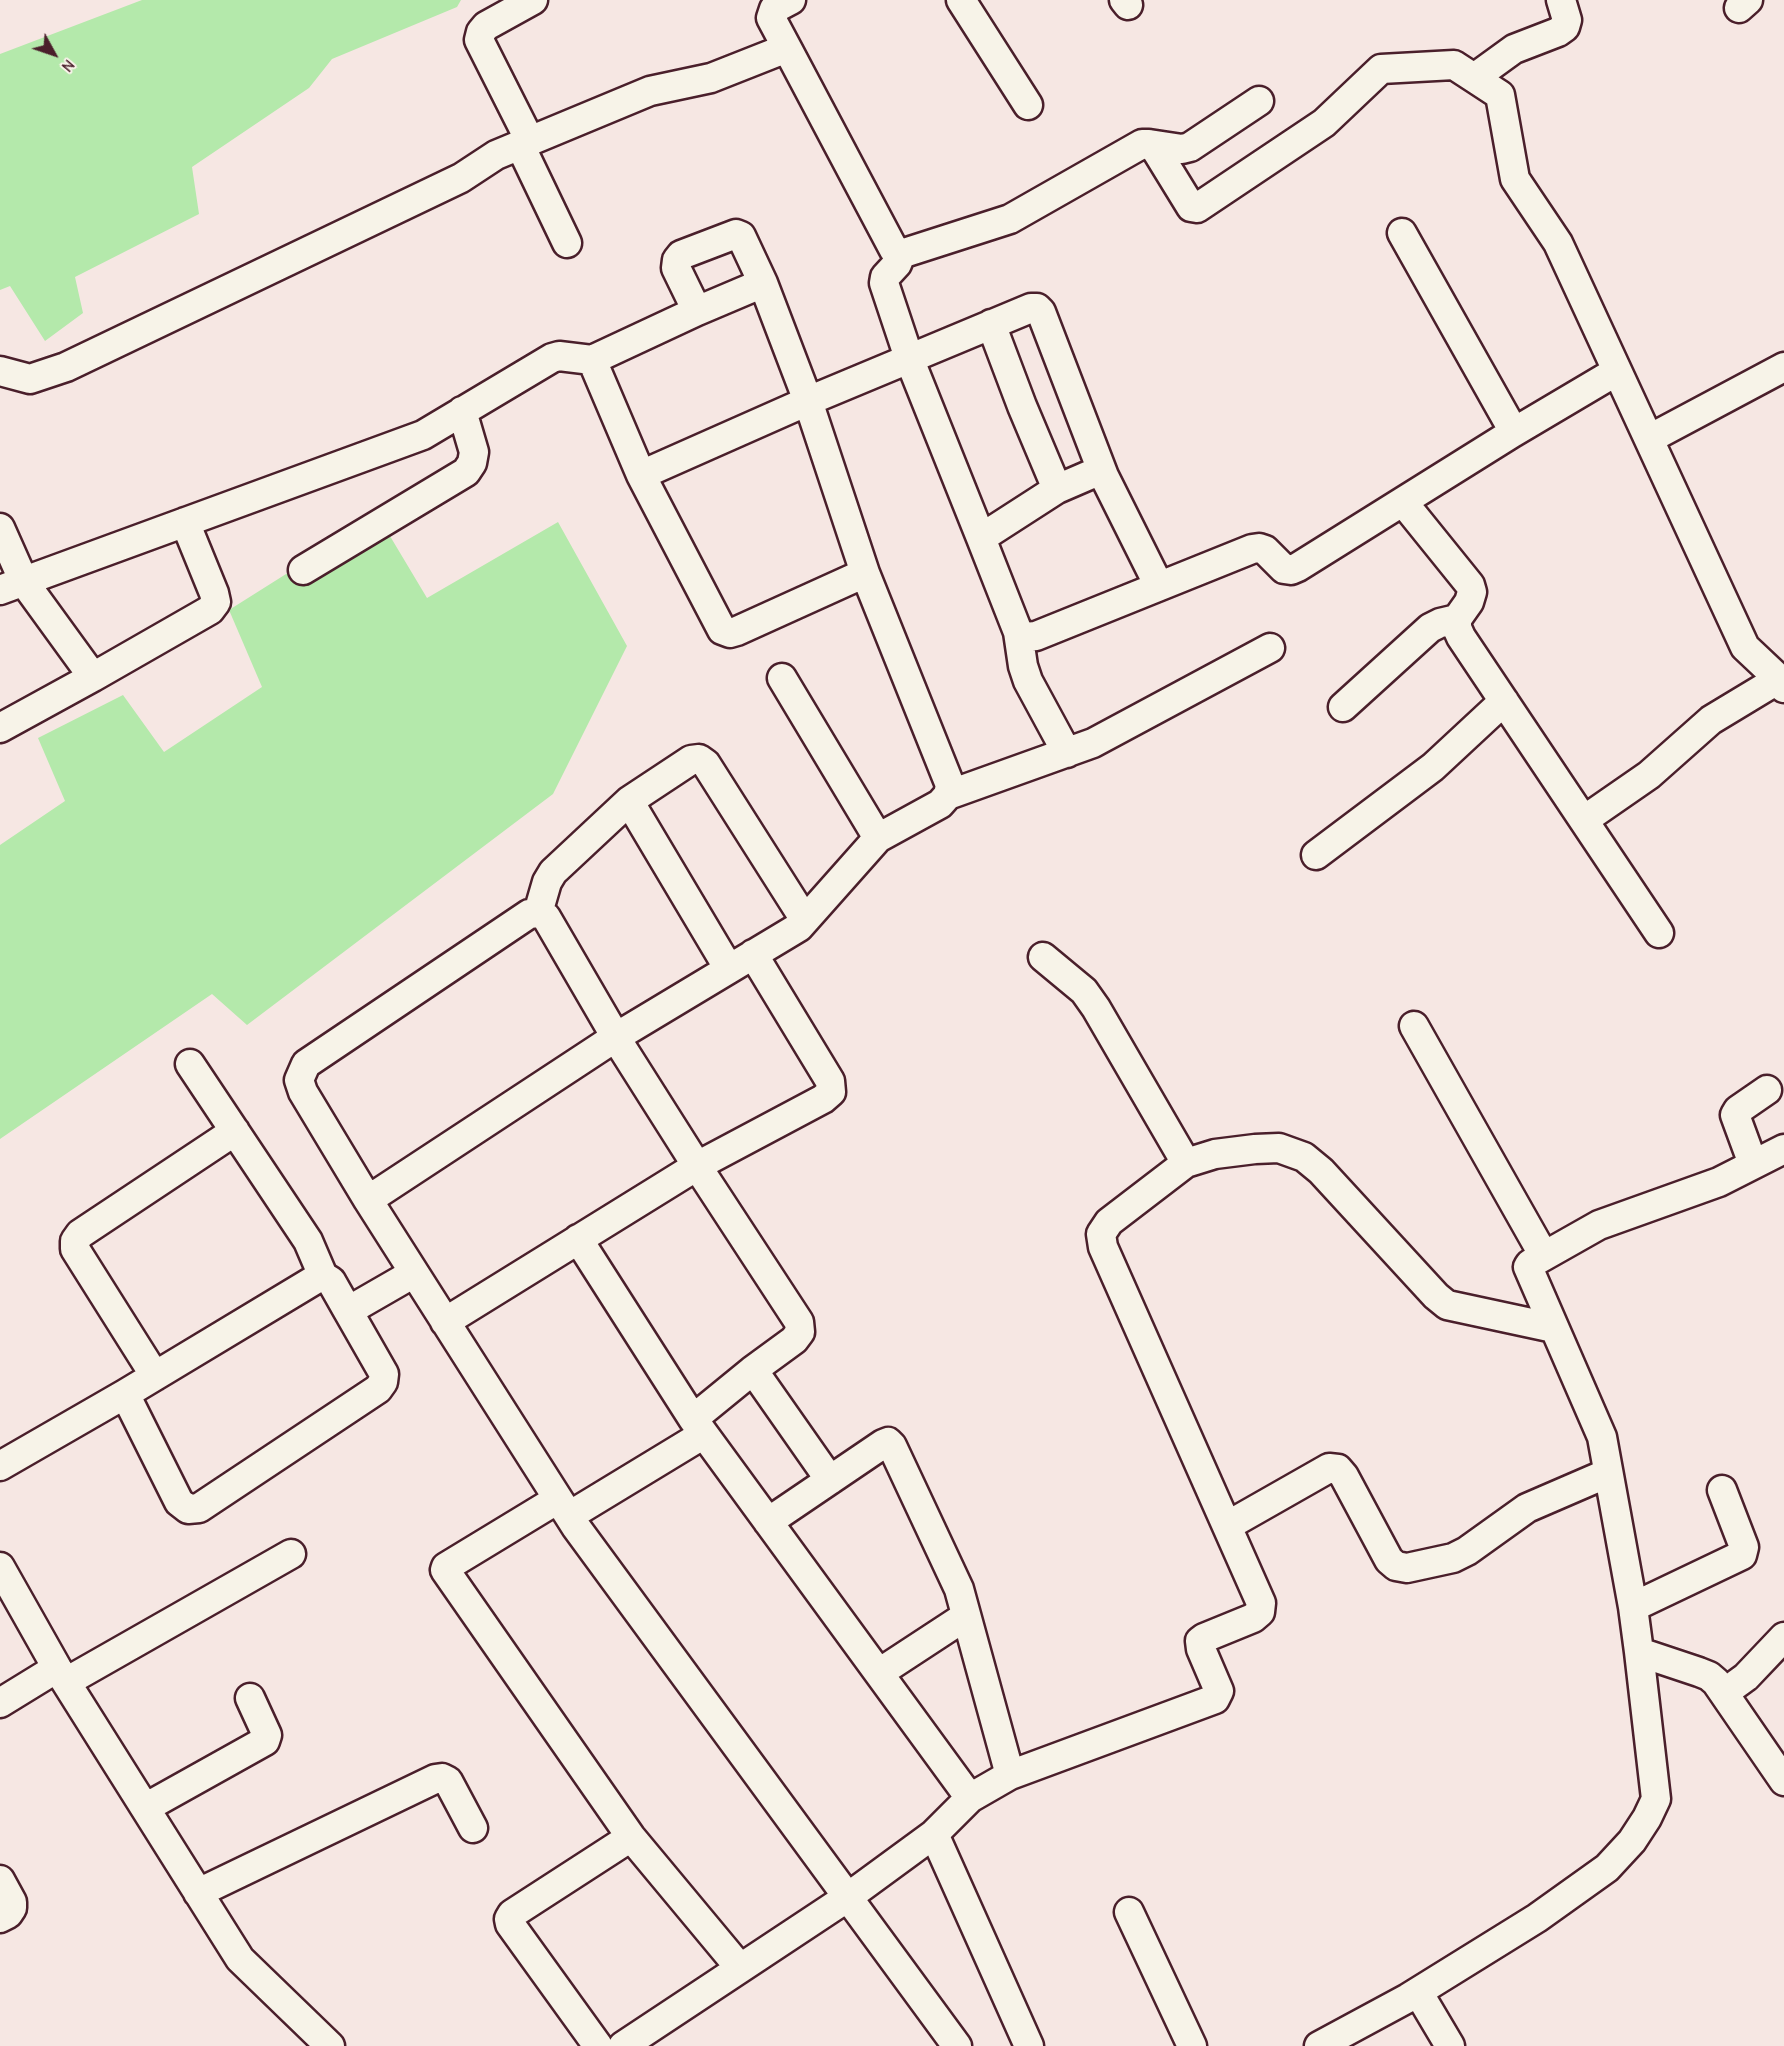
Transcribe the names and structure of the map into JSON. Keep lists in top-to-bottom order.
{
  "north": "bottom right"
}
